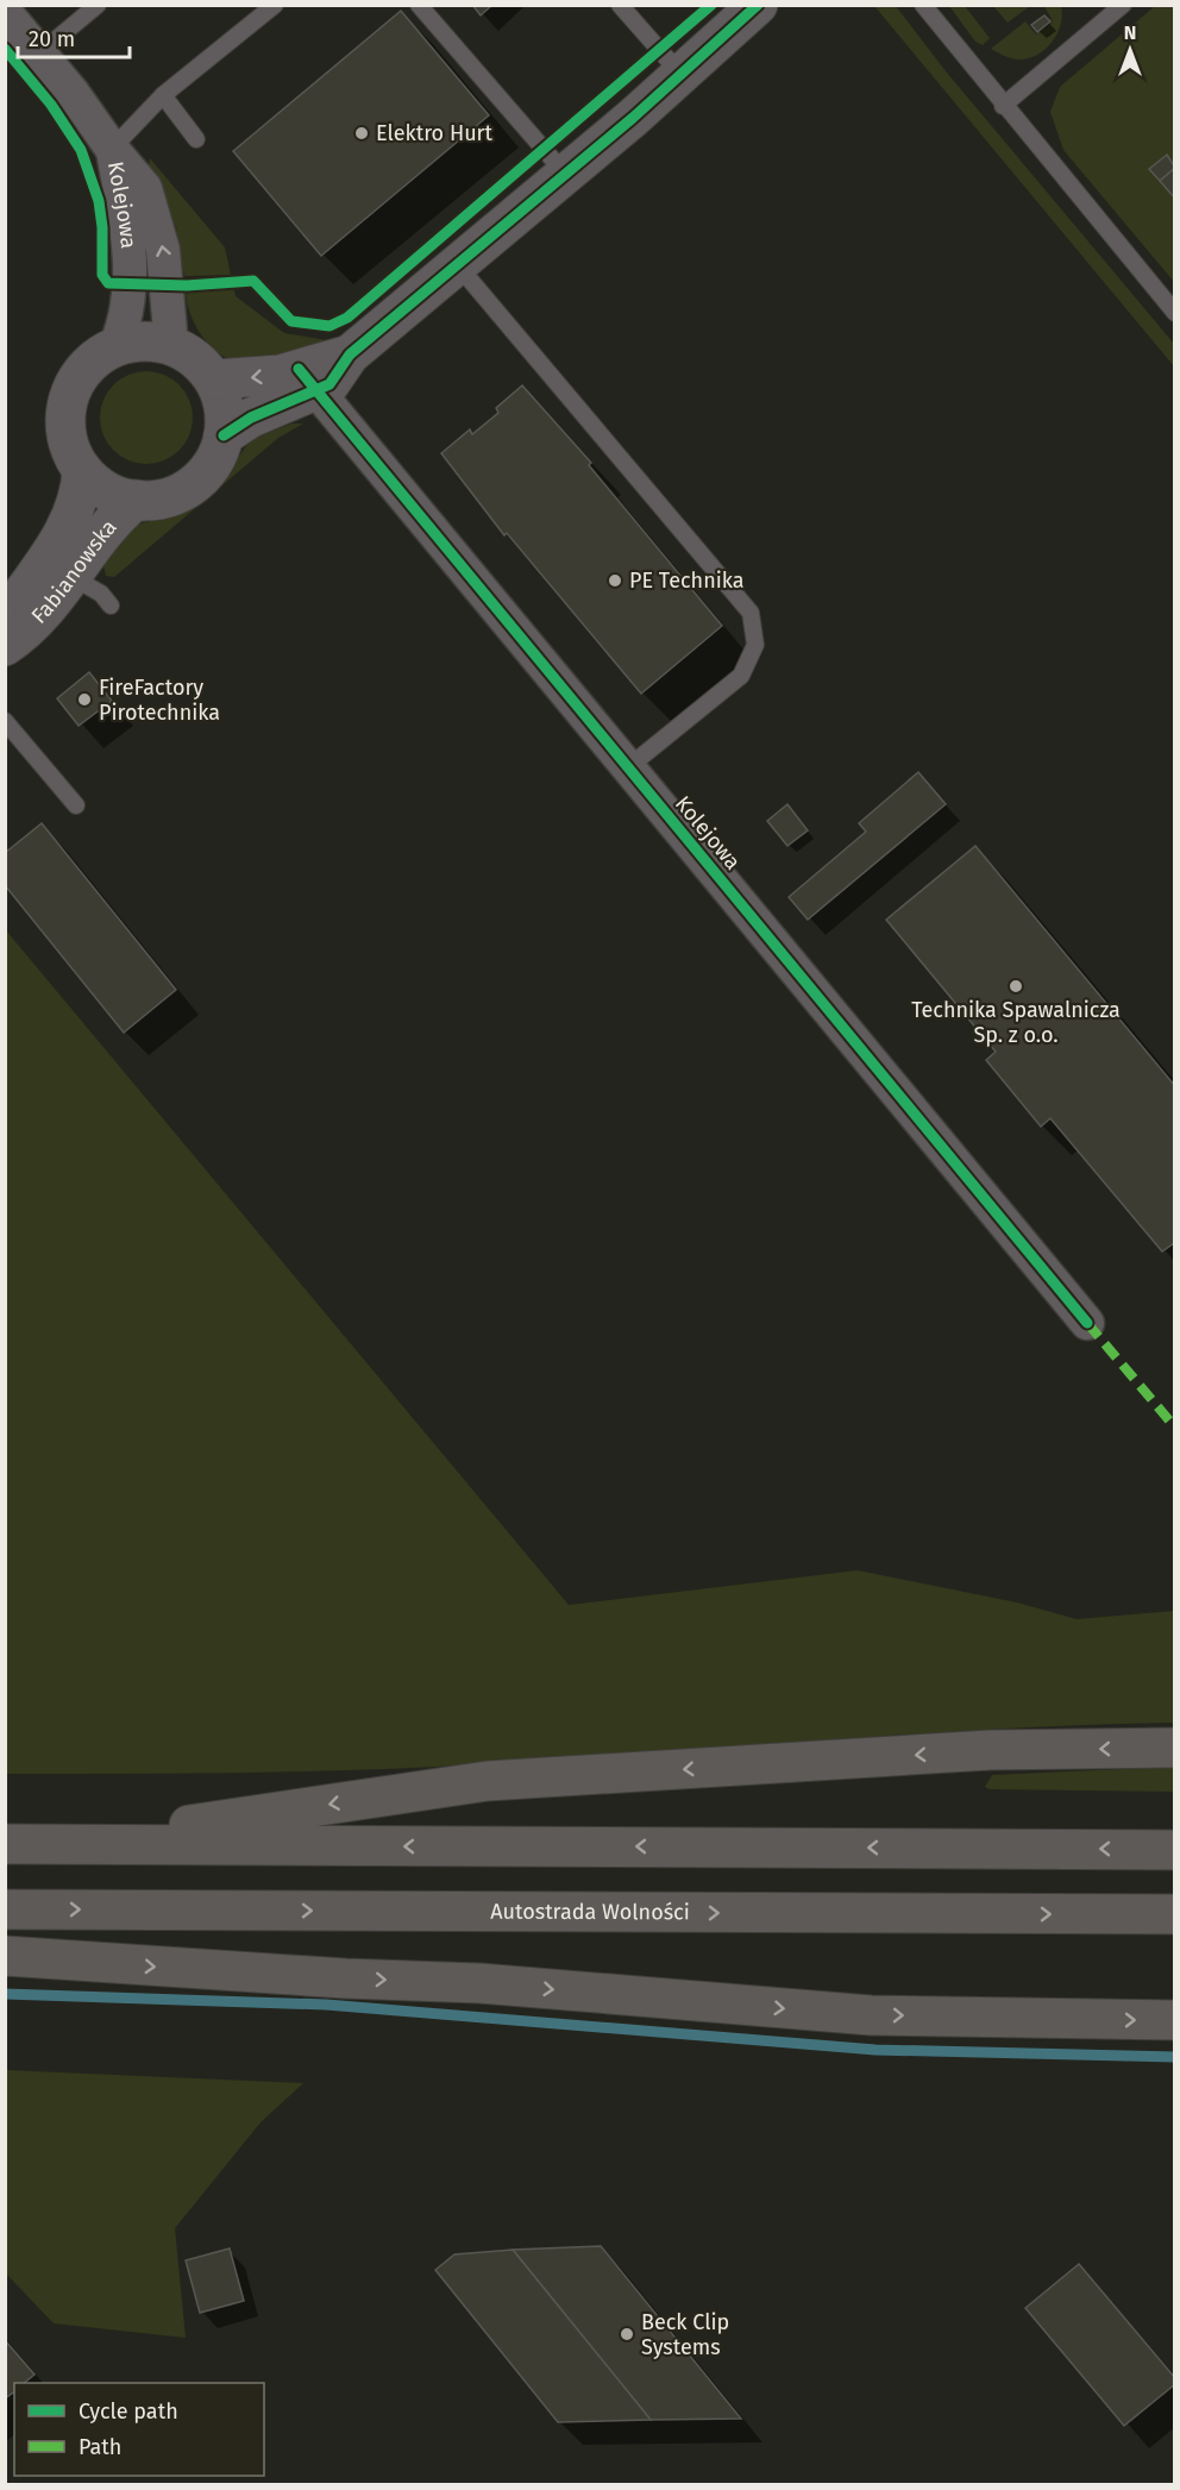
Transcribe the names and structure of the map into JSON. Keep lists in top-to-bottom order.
{
  "streets": {
    "highway": ["Autostrada Wolności"],
    "street": ["Kolejowa", "Fabianowska"]
  },
  "crossings": [
    ["Kolejowa", "Fabianowska"]
  ],
  "places": [
    "Elektro Hurt",
    "PE Technika",
    "FireFactory Pirotechnika",
    "Technika Spawalnicza Sp. z o.o.",
    "Beck Clip Systems"
  ],
  "legend": ["Cycle path", "Path"],
  "scale_bar": "20 m",
  "north": "top"
}
